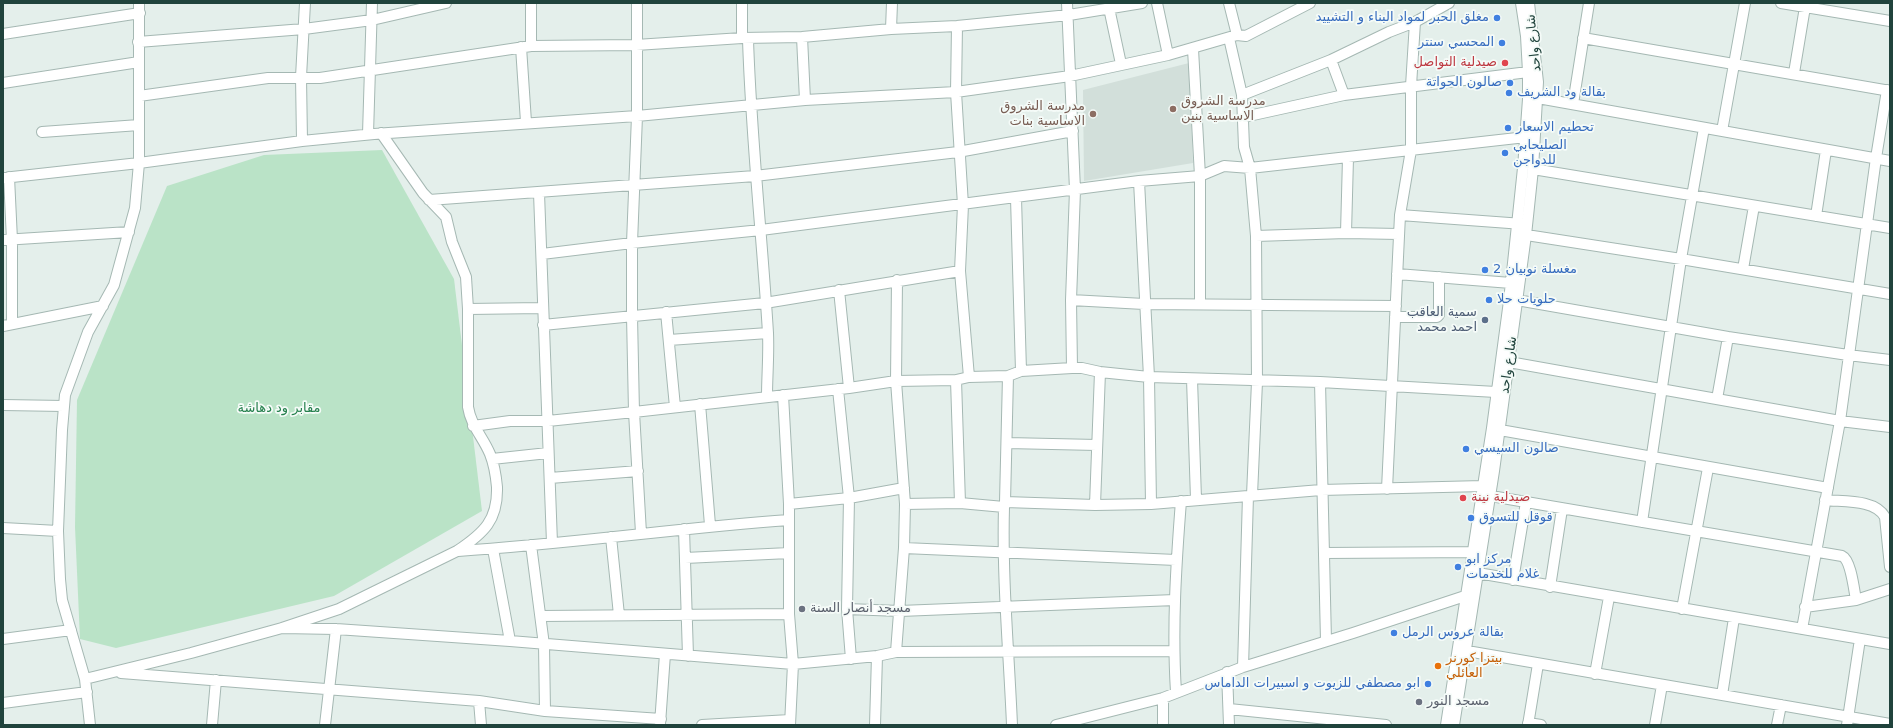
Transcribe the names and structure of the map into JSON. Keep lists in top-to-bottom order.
{
  "streets": {
    "street": ["شارع واحد"]
  },
  "parks": ["مقابر ود دهاشة"],
  "places": [
    "مغلق الحبر لمواد البناء و التشييد",
    "المحسي سنتر",
    "صيدلية التواصل",
    "صالون الحواتة",
    "بقالة ود الشريف",
    "مدرسة الشروق الاساسية بنين",
    "مدرسة الشروق الاساسية بنات",
    "تحطيم الاسعار",
    "الصليحابي للدواجن",
    "مغسلة نوبيان 2",
    "حلويات حلا",
    "سمية العاقب احمد محمد",
    "صالون السيسي",
    "صيدلية نينة",
    "قوقل للتسوق",
    "مركز ابو غلام للخدمات",
    "مسجد أنصار السنة",
    "بقالة عروس الرمل",
    "بيتزا كورنر العائلي",
    "ابو مصطفي للزيوت و اسبيرات الداماس",
    "مسجد النور"
  ]
}
